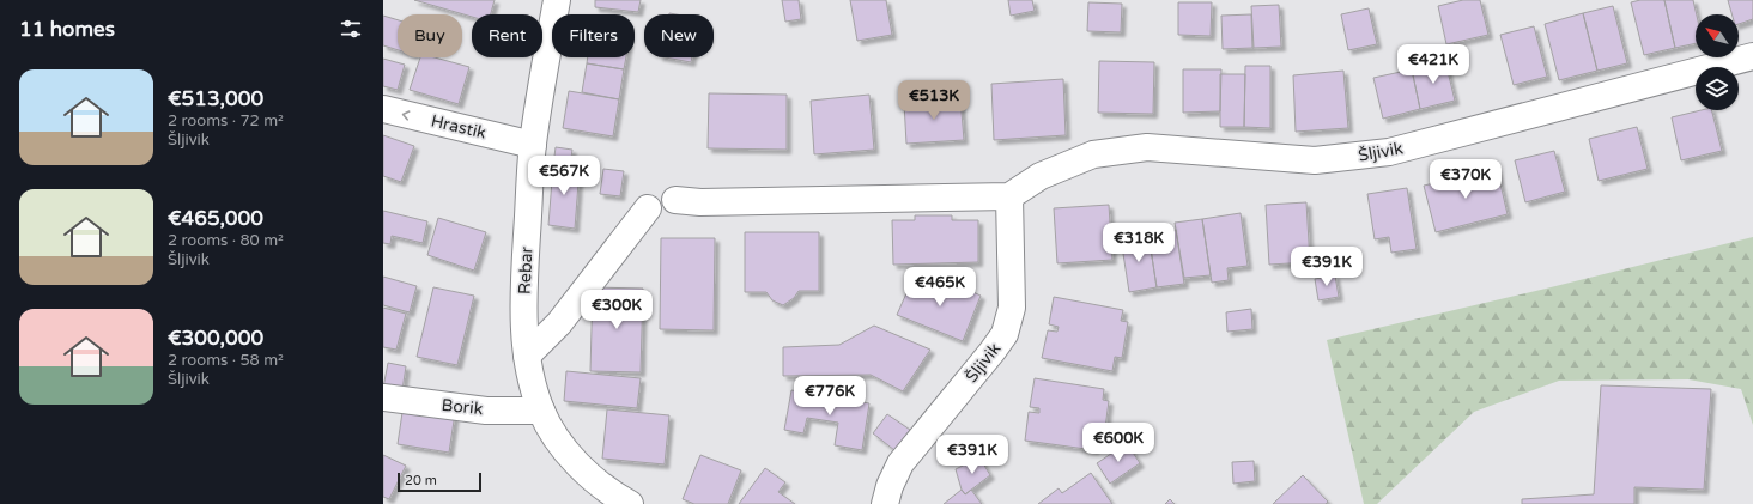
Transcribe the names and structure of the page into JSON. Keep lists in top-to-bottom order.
{
  "streets": {
    "street": [
      "Hrastik",
      "Šljivik",
      "Rebar",
      "Borik"
    ]
  },
  "crossings": [
    ["Hrastik", "Rebar"],
    ["Rebar", "Borik"]
  ],
  "one_way": ["Hrastik"],
  "scale_bar": "20 m",
  "north": "top left",
  "page": {
    "heading": "11 homes",
    "chip": [
      "Buy",
      "Rent",
      "Filters",
      "New"
    ],
    "price": [
      "€421K",
      "€513K",
      "€567K",
      "€370K",
      "€318K",
      "€391K",
      "€465K",
      "€300K",
      "€776K",
      "€600K",
      "€391K"
    ],
    "list": [
      {
        "name": "€513,000",
        "note": "2 rooms · 72 m² · Šljivik"
      },
      {
        "name": "€465,000",
        "note": "2 rooms · 80 m² · Šljivik"
      },
      {
        "name": "€300,000",
        "note": "2 rooms · 58 m² · Šljivik"
      }
    ],
    "scale": "20 m"
  }
}
